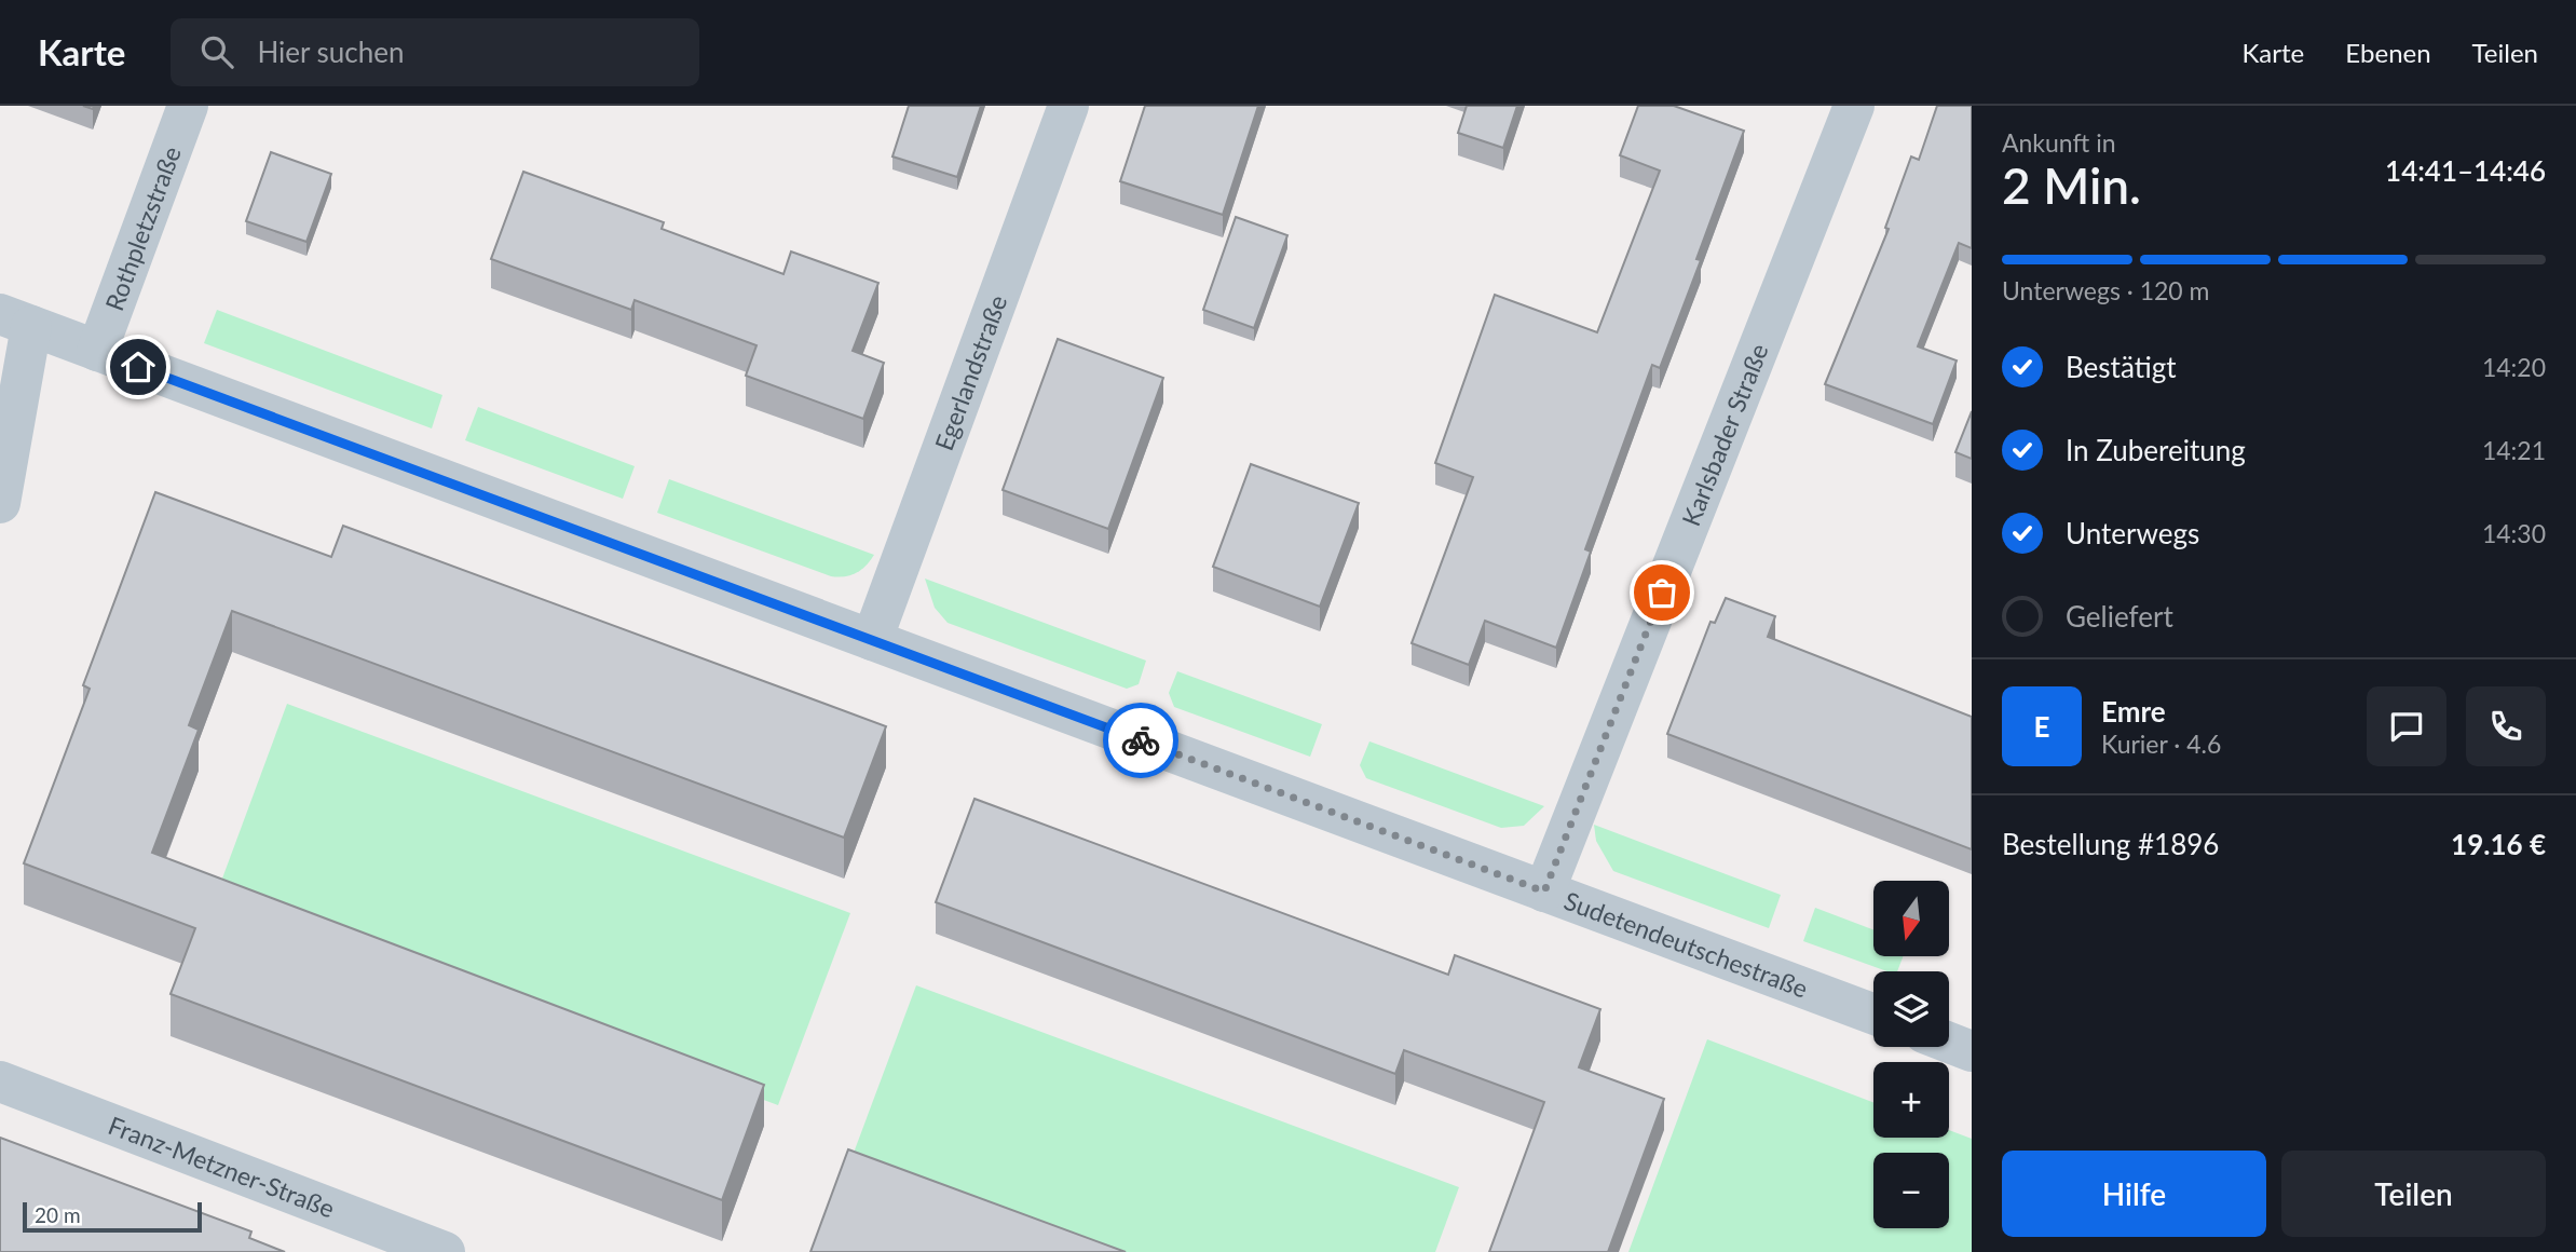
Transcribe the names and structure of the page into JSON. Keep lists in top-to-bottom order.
{
  "streets": {
    "street": [
      "Rothpletzstraße",
      "Egerlandstraße",
      "Karlsbader Straße",
      "Sudetendeutschestraße",
      "Franz-Metzner-Straße"
    ]
  },
  "crossings": [
    ["Rothpletzstraße", "Sudetendeutschestraße"],
    ["Egerlandstraße", "Sudetendeutschestraße"],
    ["Karlsbader Straße", "Sudetendeutschestraße"]
  ],
  "scale_bar": "20 m",
  "north": "bottom",
  "page": {
    "header": "Karte",
    "search": "Hier suchen",
    "nav": ["Karte", "Ebenen", "Teilen"],
    "heading": ["2 Min.", "Ankunft in", "14:41–14:46"],
    "panel": [
      "Emre",
      "Kurier · 4.6",
      "Bestellung #1896",
      "19.16 €"
    ],
    "bar": "Unterwegs · 120 m",
    "list": [
      ["Bestätigt", "14:20"],
      ["In Zubereitung", "14:21"],
      ["Unterwegs", "14:30"],
      "Geliefert"
    ],
    "round": "E",
    "map_buttons": ["+", "−"],
    "buttons": ["Hilfe", "Teilen"],
    "scale": "20 m"
  }
}
